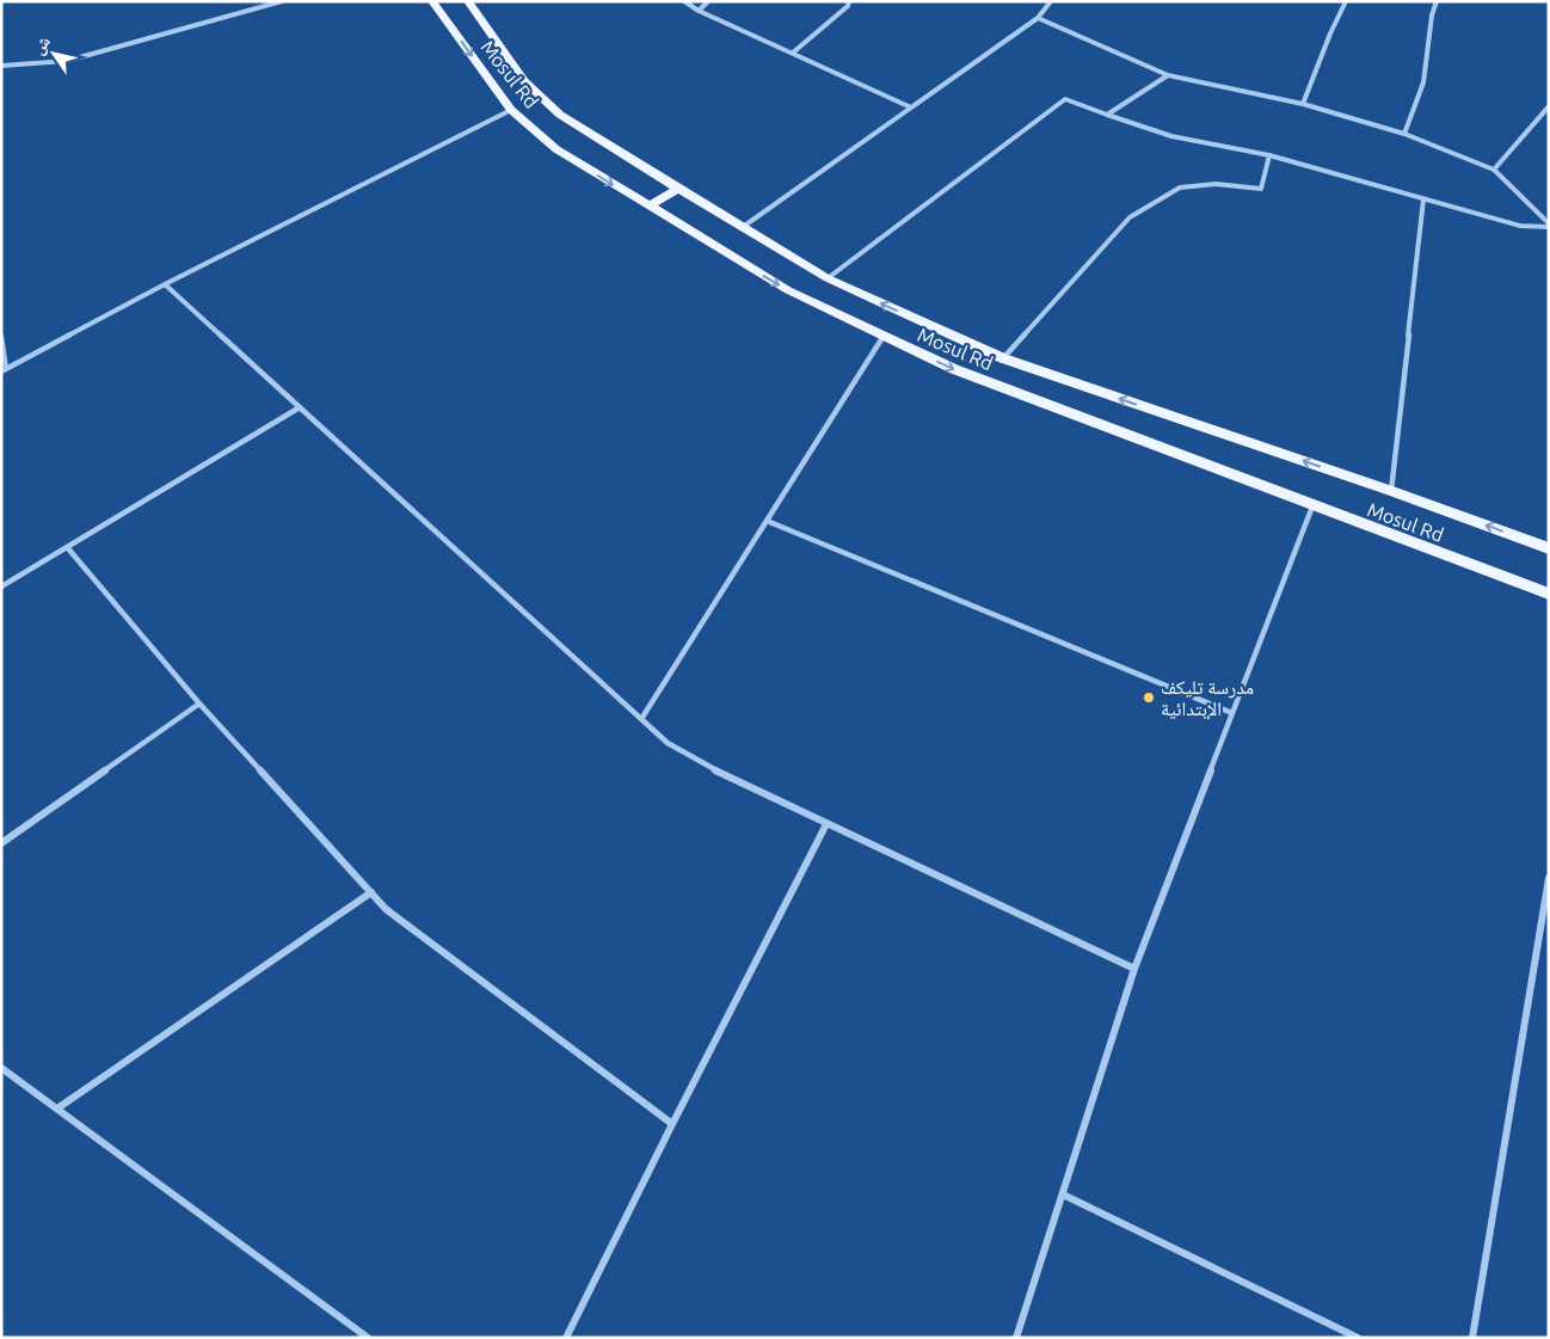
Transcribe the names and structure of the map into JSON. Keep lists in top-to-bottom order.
{
  "streets": {
    "main road": ["Mosul Rd"]
  },
  "places": ["مدرسة تليكف الإبتدائية"],
  "north": "top left"
}
